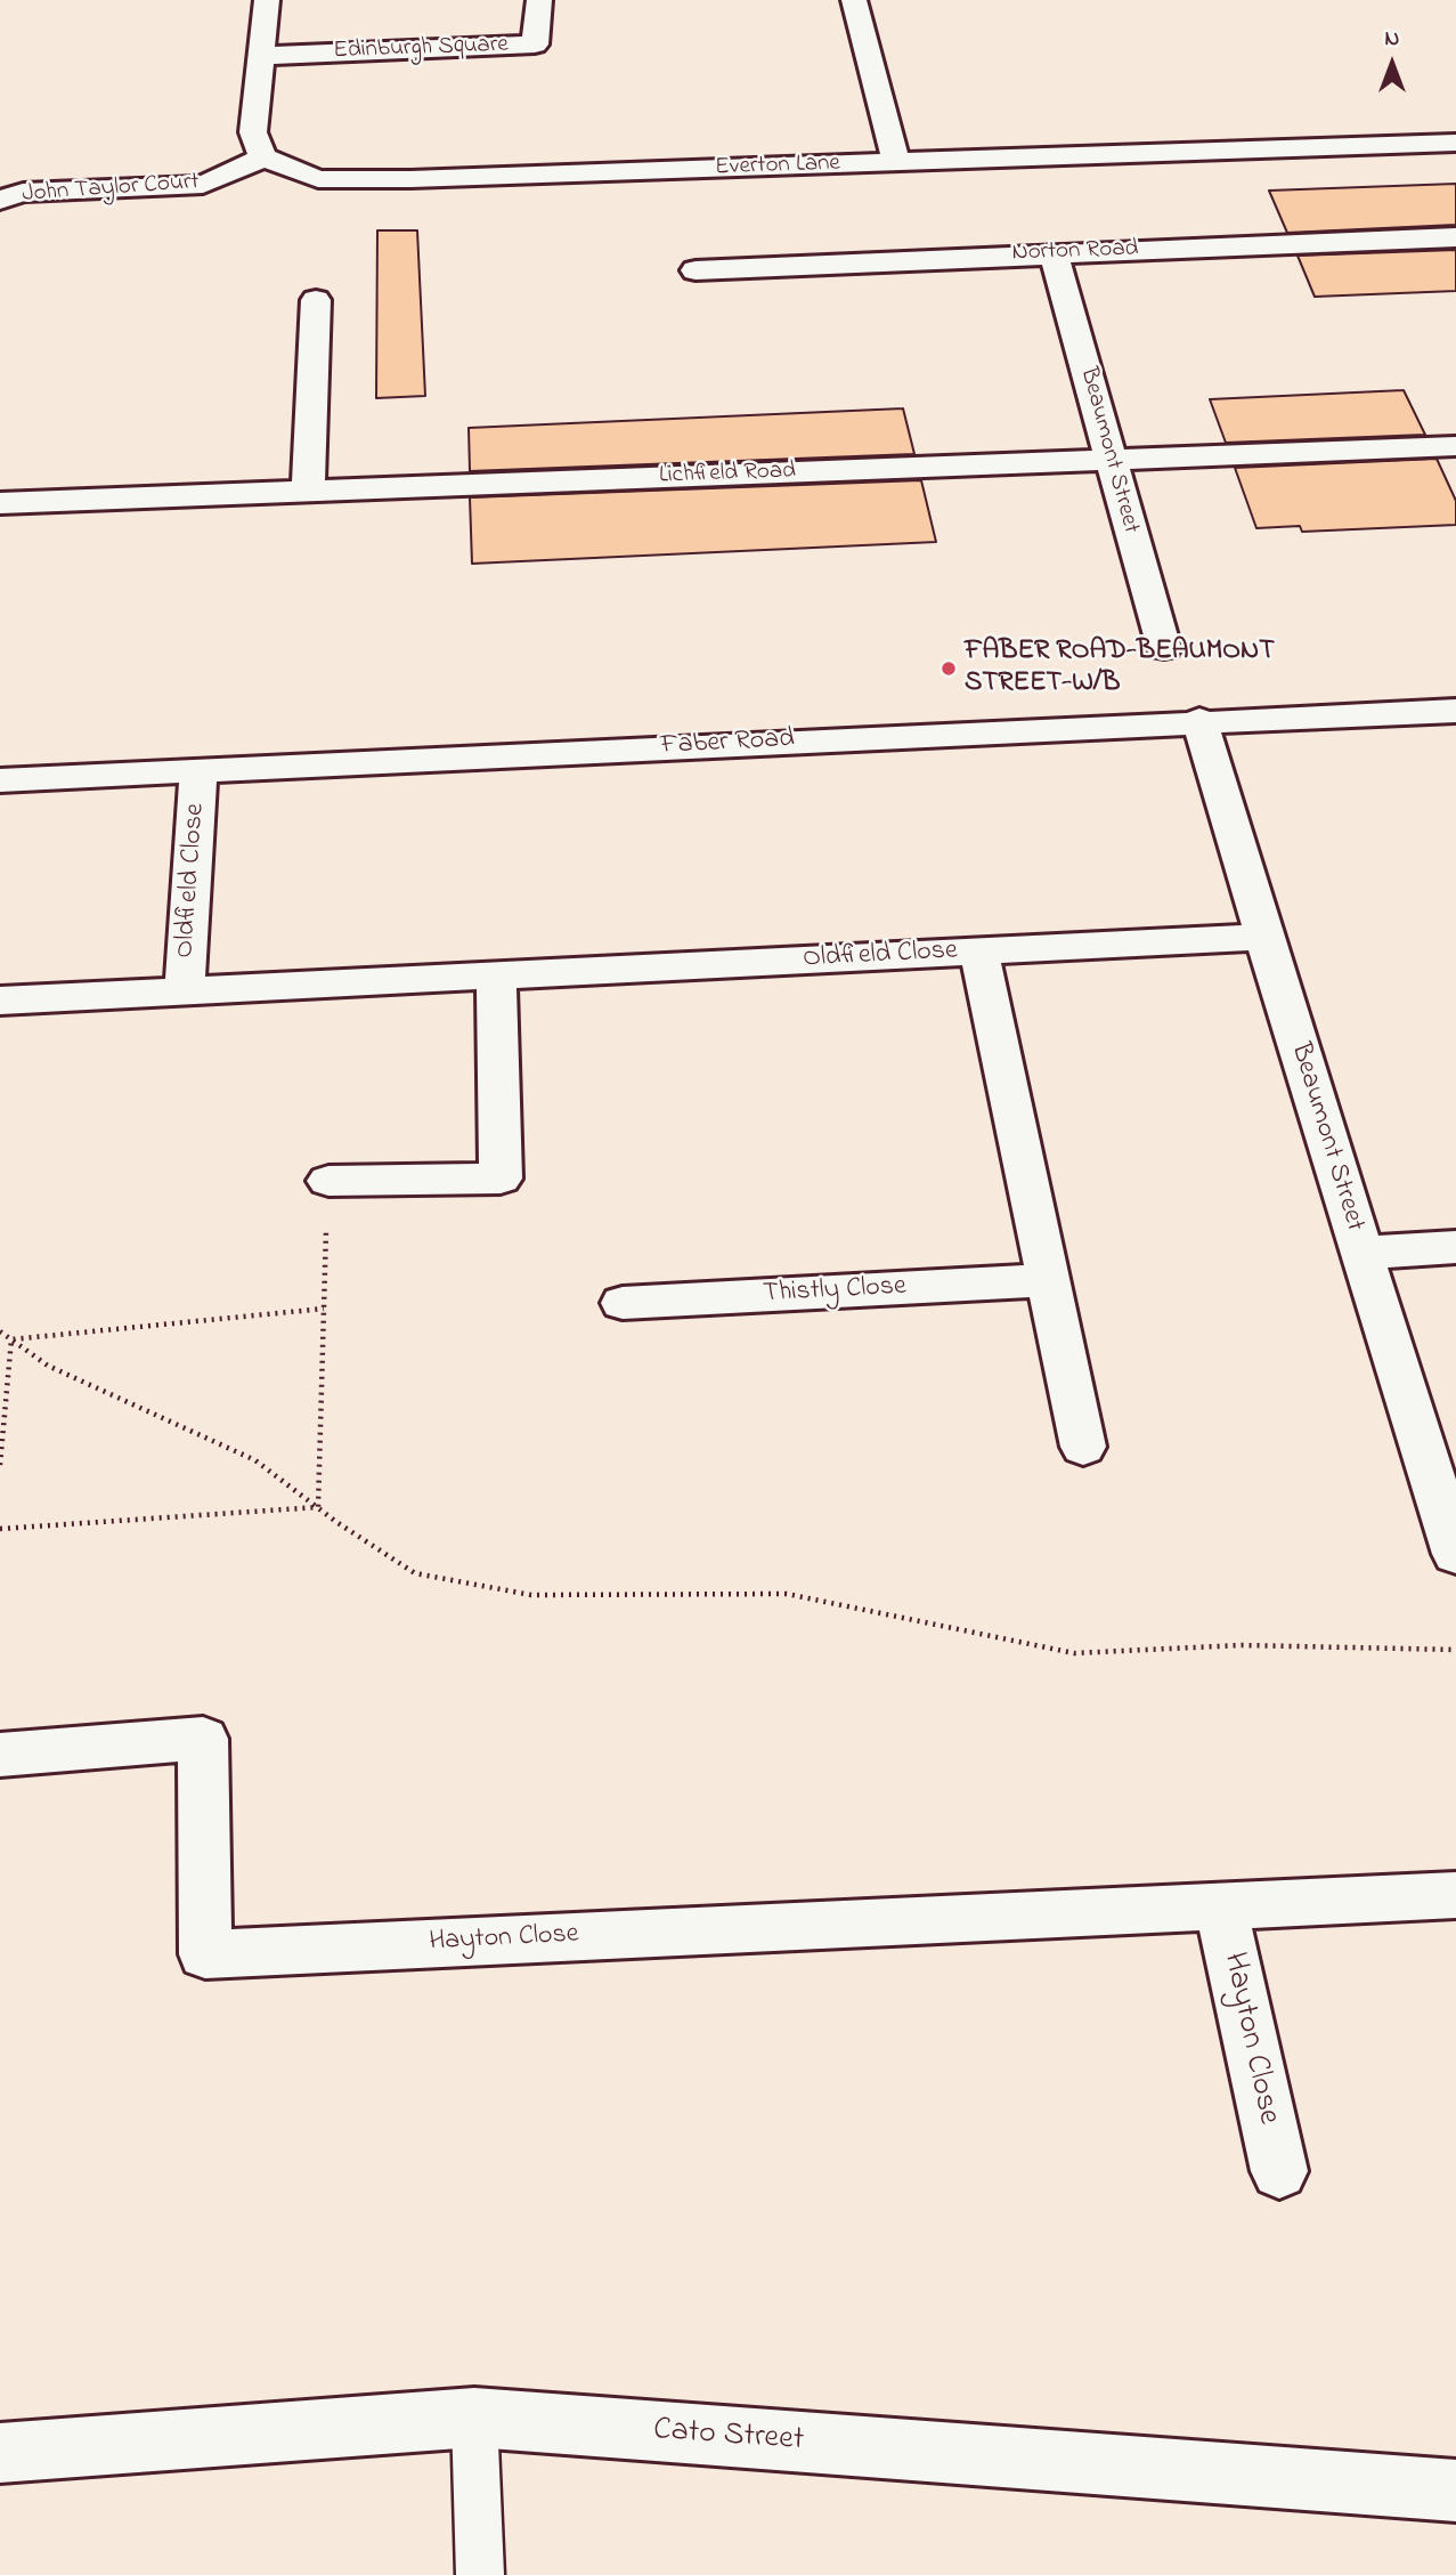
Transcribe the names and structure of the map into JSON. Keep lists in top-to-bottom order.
{
  "streets": {
    "street": [
      "Edinburgh Square",
      "Everton Lane",
      "John Taylor Court",
      "Norton Road",
      "Beaumont Street",
      "Lichfield Road",
      "Faber Road",
      "Oldfield Close",
      "Thistly Close",
      "Hayton Close",
      "Cato Street"
    ]
  },
  "crossings": [
    ["Everton Lane", "John Taylor Court"],
    ["Norton Road", "Beaumont Street"],
    ["Beaumont Street", "Lichfield Road"],
    ["Beaumont Street", "Faber Road"],
    ["Beaumont Street", "Oldfield Close"],
    ["Faber Road", "Oldfield Close"]
  ],
  "places": ["FABER ROAD-BEAUMONT STREET-W/B"],
  "north": "top"
}
